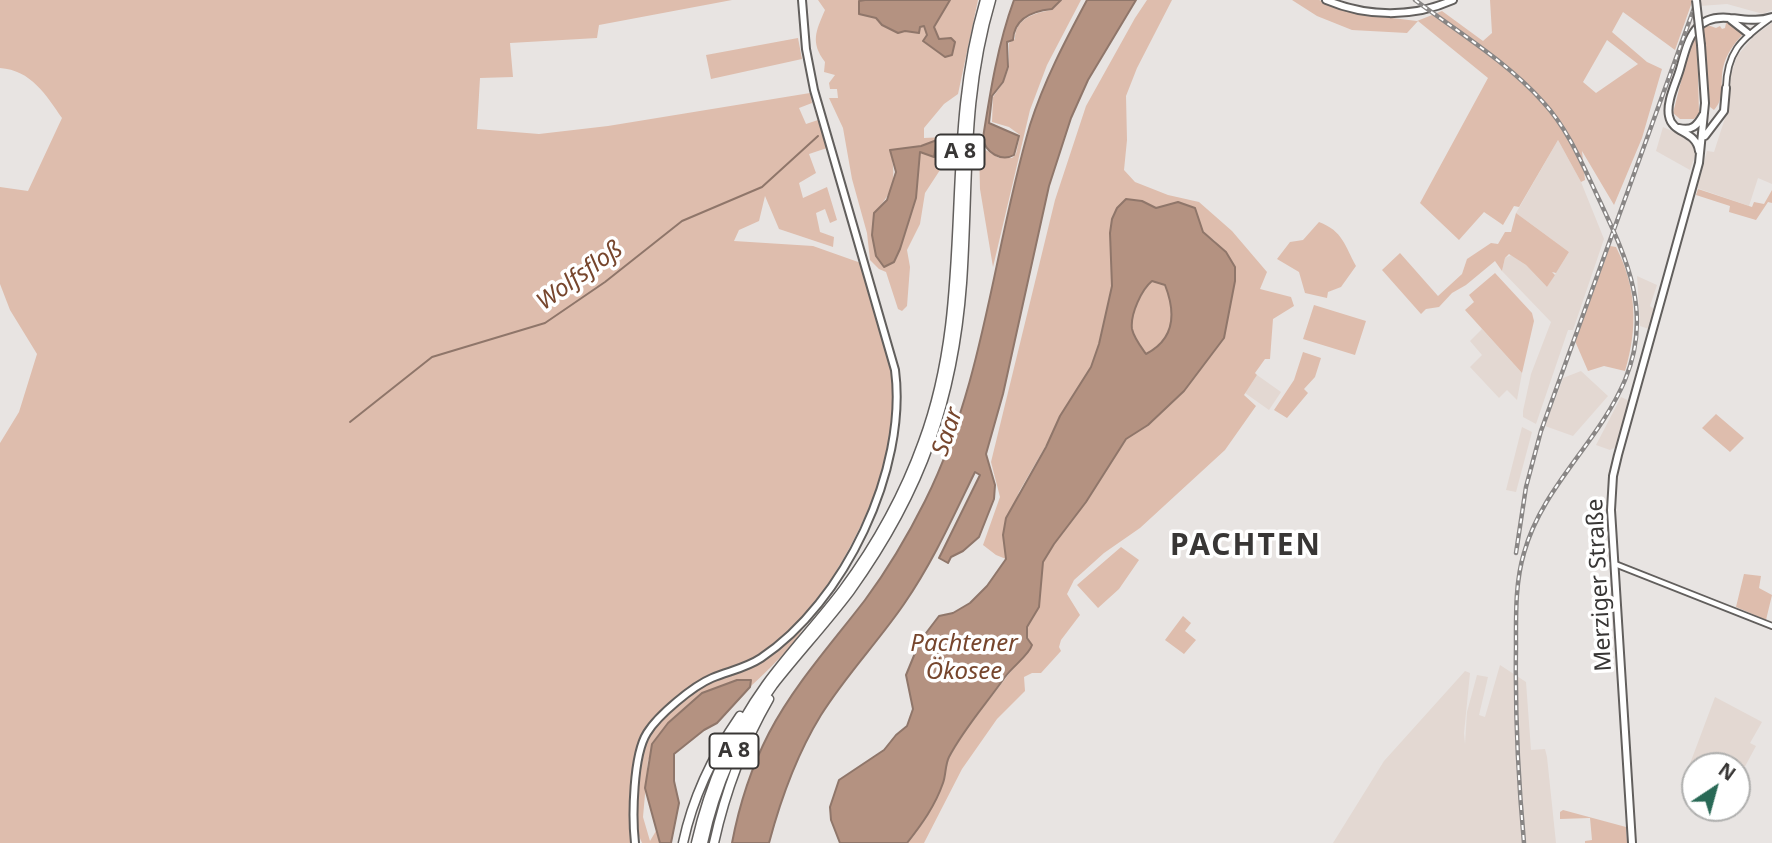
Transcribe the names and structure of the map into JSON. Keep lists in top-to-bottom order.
{
  "streets": {
    "highway": ["A 8"],
    "main road": ["Merziger Straße"]
  },
  "districts": ["PACHTEN"],
  "water": ["Wolfsfloß", "Saar", "Pachtener Ökosee"],
  "north": "top right"
}
